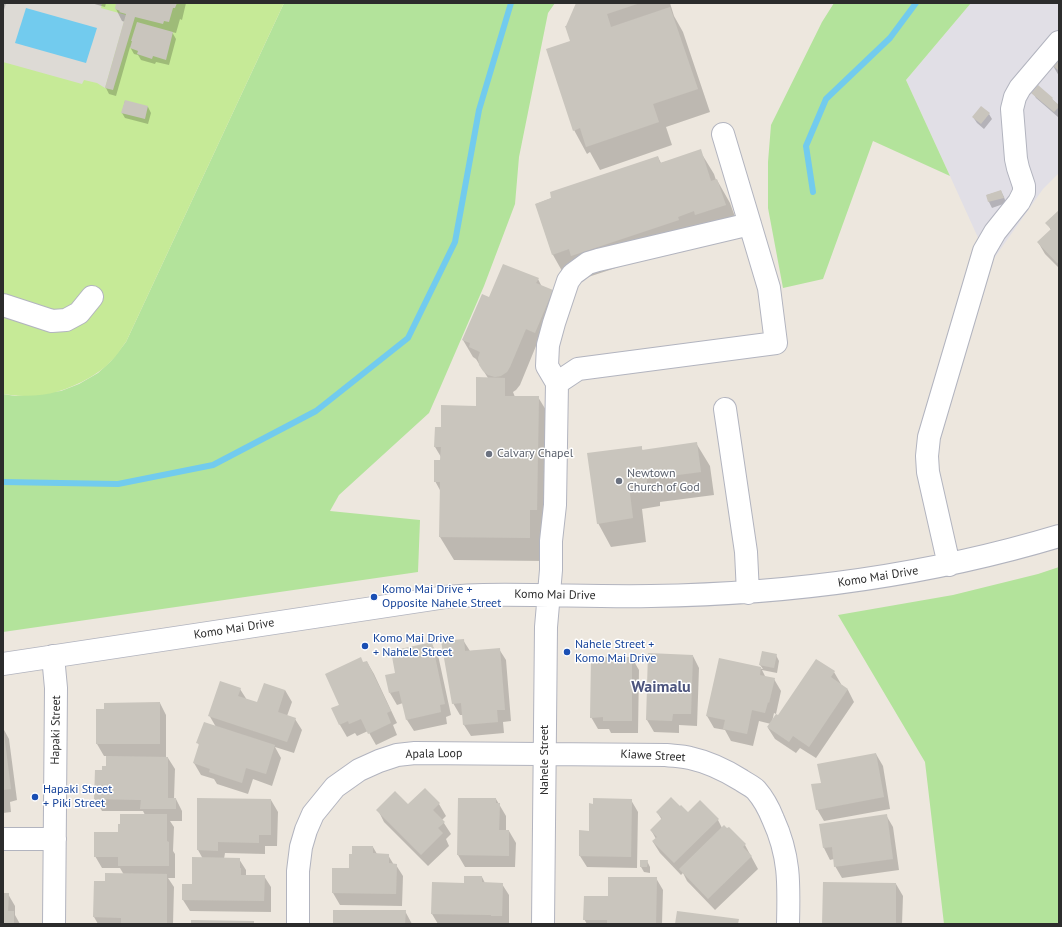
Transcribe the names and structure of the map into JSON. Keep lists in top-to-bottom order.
{
  "streets": {
    "street": [
      "Komo Mai Drive",
      "Hapaki Street",
      "Apala Loop",
      "Kiawe Street",
      "Nahele Street"
    ]
  },
  "crossings": [
    ["Komo Mai Drive", "Hapaki Street"],
    ["Komo Mai Drive", "Nahele Street"],
    ["Apala Loop", "Kiawe Street"],
    ["Apala Loop", "Nahele Street"],
    ["Kiawe Street", "Nahele Street"]
  ],
  "districts": ["Waimalu"],
  "places": [
    "Calvary Chapel",
    "Newtown Church of God",
    "Komo Mai Drive + Opposite Nahele Street",
    "Komo Mai Drive + Nahele Street",
    "Nahele Street + Komo Mai Drive",
    "Hapaki Street + Piki Street"
  ]
}
